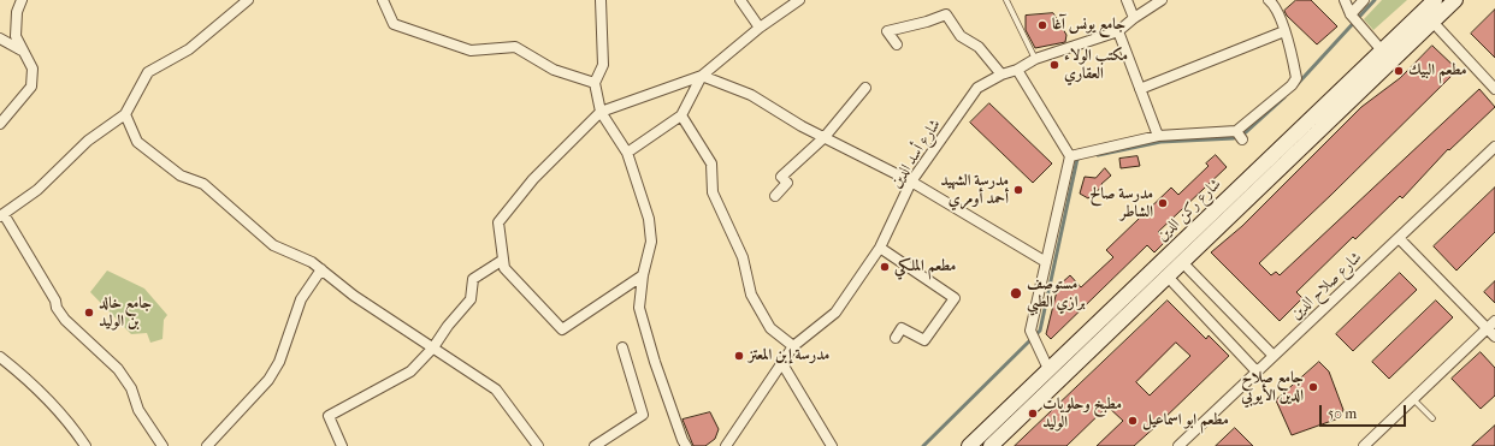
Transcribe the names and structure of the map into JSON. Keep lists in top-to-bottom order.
{
  "streets": {
    "main road": ["شارع ركن الدين"],
    "street": ["شارع أسد الدين", "شارع صلاح الدين"]
  },
  "places": [
    "جامع يونس آغا",
    "مكتب الولاء العقاري",
    "مطعم البيك",
    "مدرسة الشهيد أحمد أومري",
    "مدرسة صالح الشاطر",
    "مطعم الملكي",
    "مستوصف برازي الطبي",
    "جامع خالد بن الوليد",
    "مدرسة إبن المعتز",
    "جامع صلاح الدين الأيوبي",
    "مطبخ وحلويات الوليد",
    "مطعم ابو اسماعيل"
  ],
  "scale_bar": "50 m"
}
